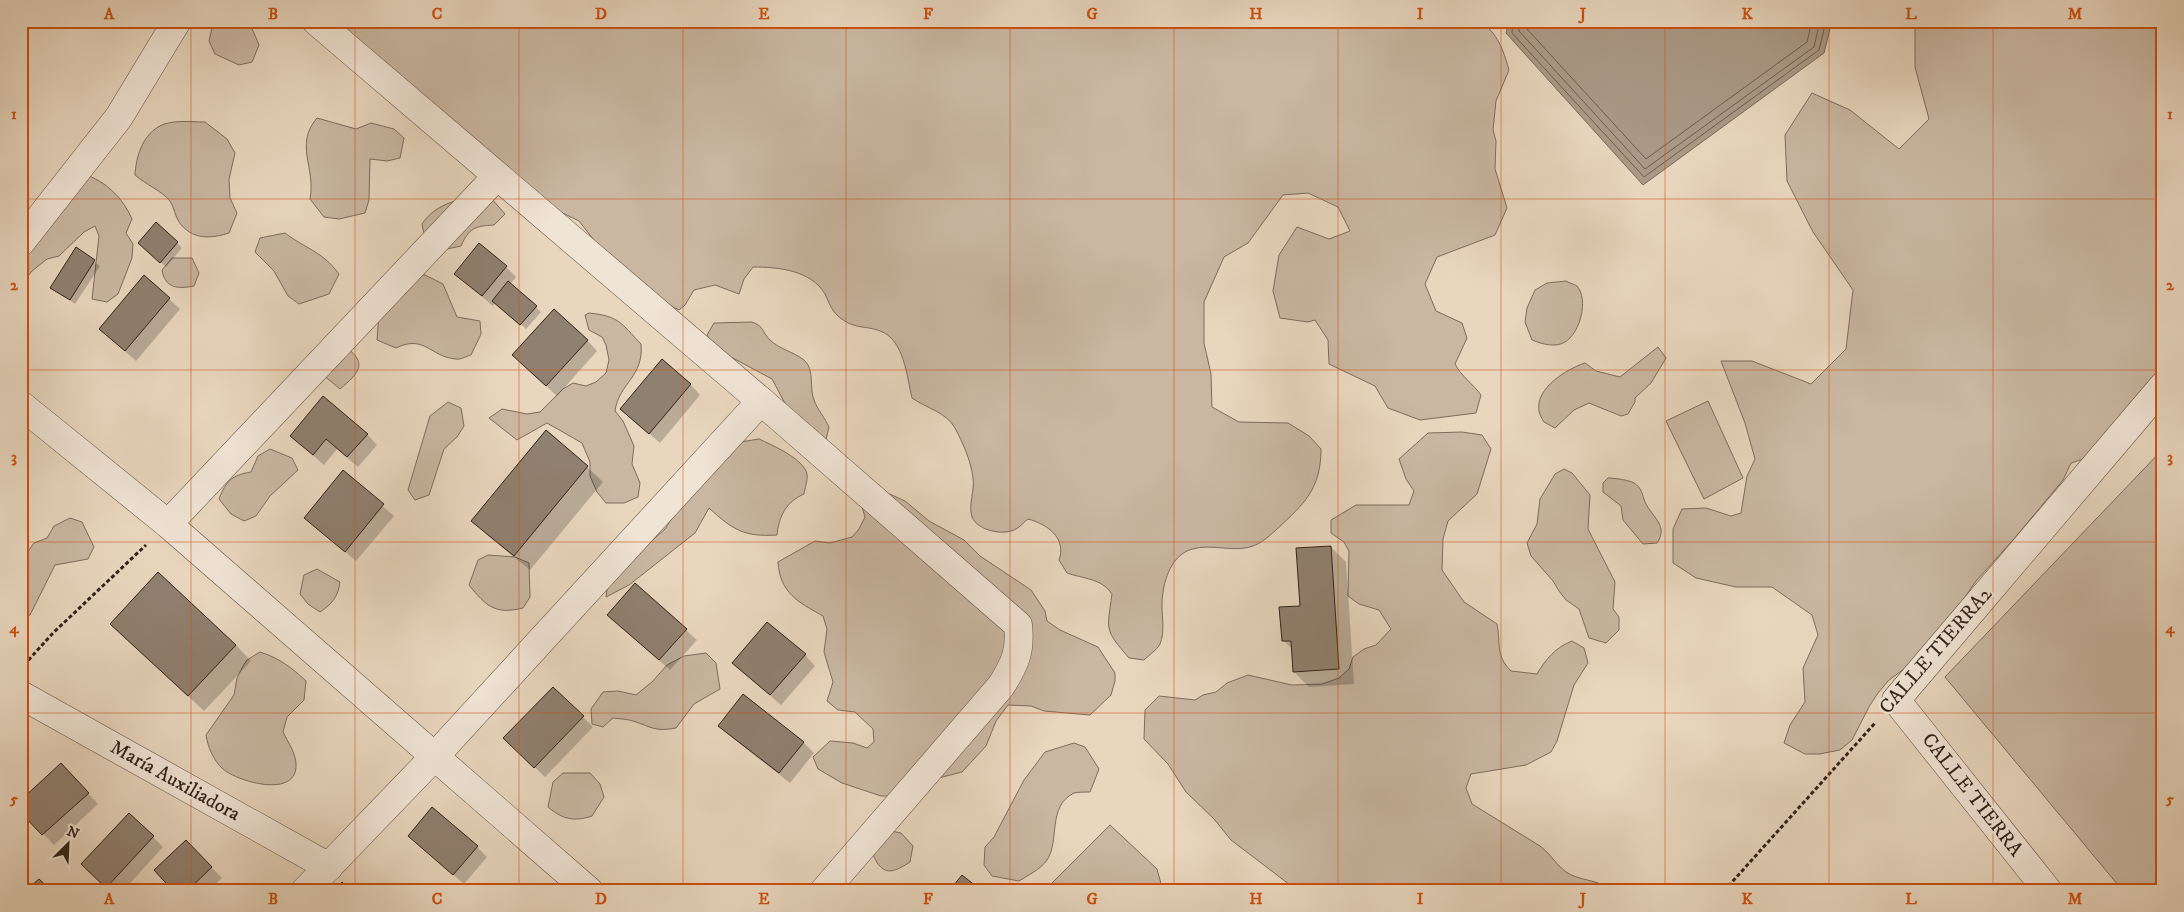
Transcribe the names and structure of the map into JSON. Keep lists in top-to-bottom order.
{
  "streets": {
    "street": ["CALLE TIERRA2", "María Auxiliadora", "CALLE TIERRA"]
  },
  "crossings": [
    ["CALLE TIERRA2", "CALLE TIERRA"]
  ],
  "north": "top right",
  "grid": {
    "columns": [
      "A",
      "B",
      "C",
      "D",
      "E",
      "F",
      "G",
      "H",
      "I",
      "J",
      "K",
      "L",
      "M"
    ],
    "rows": [
      "1",
      "2",
      "3",
      "4",
      "5"
    ]
  }
}
